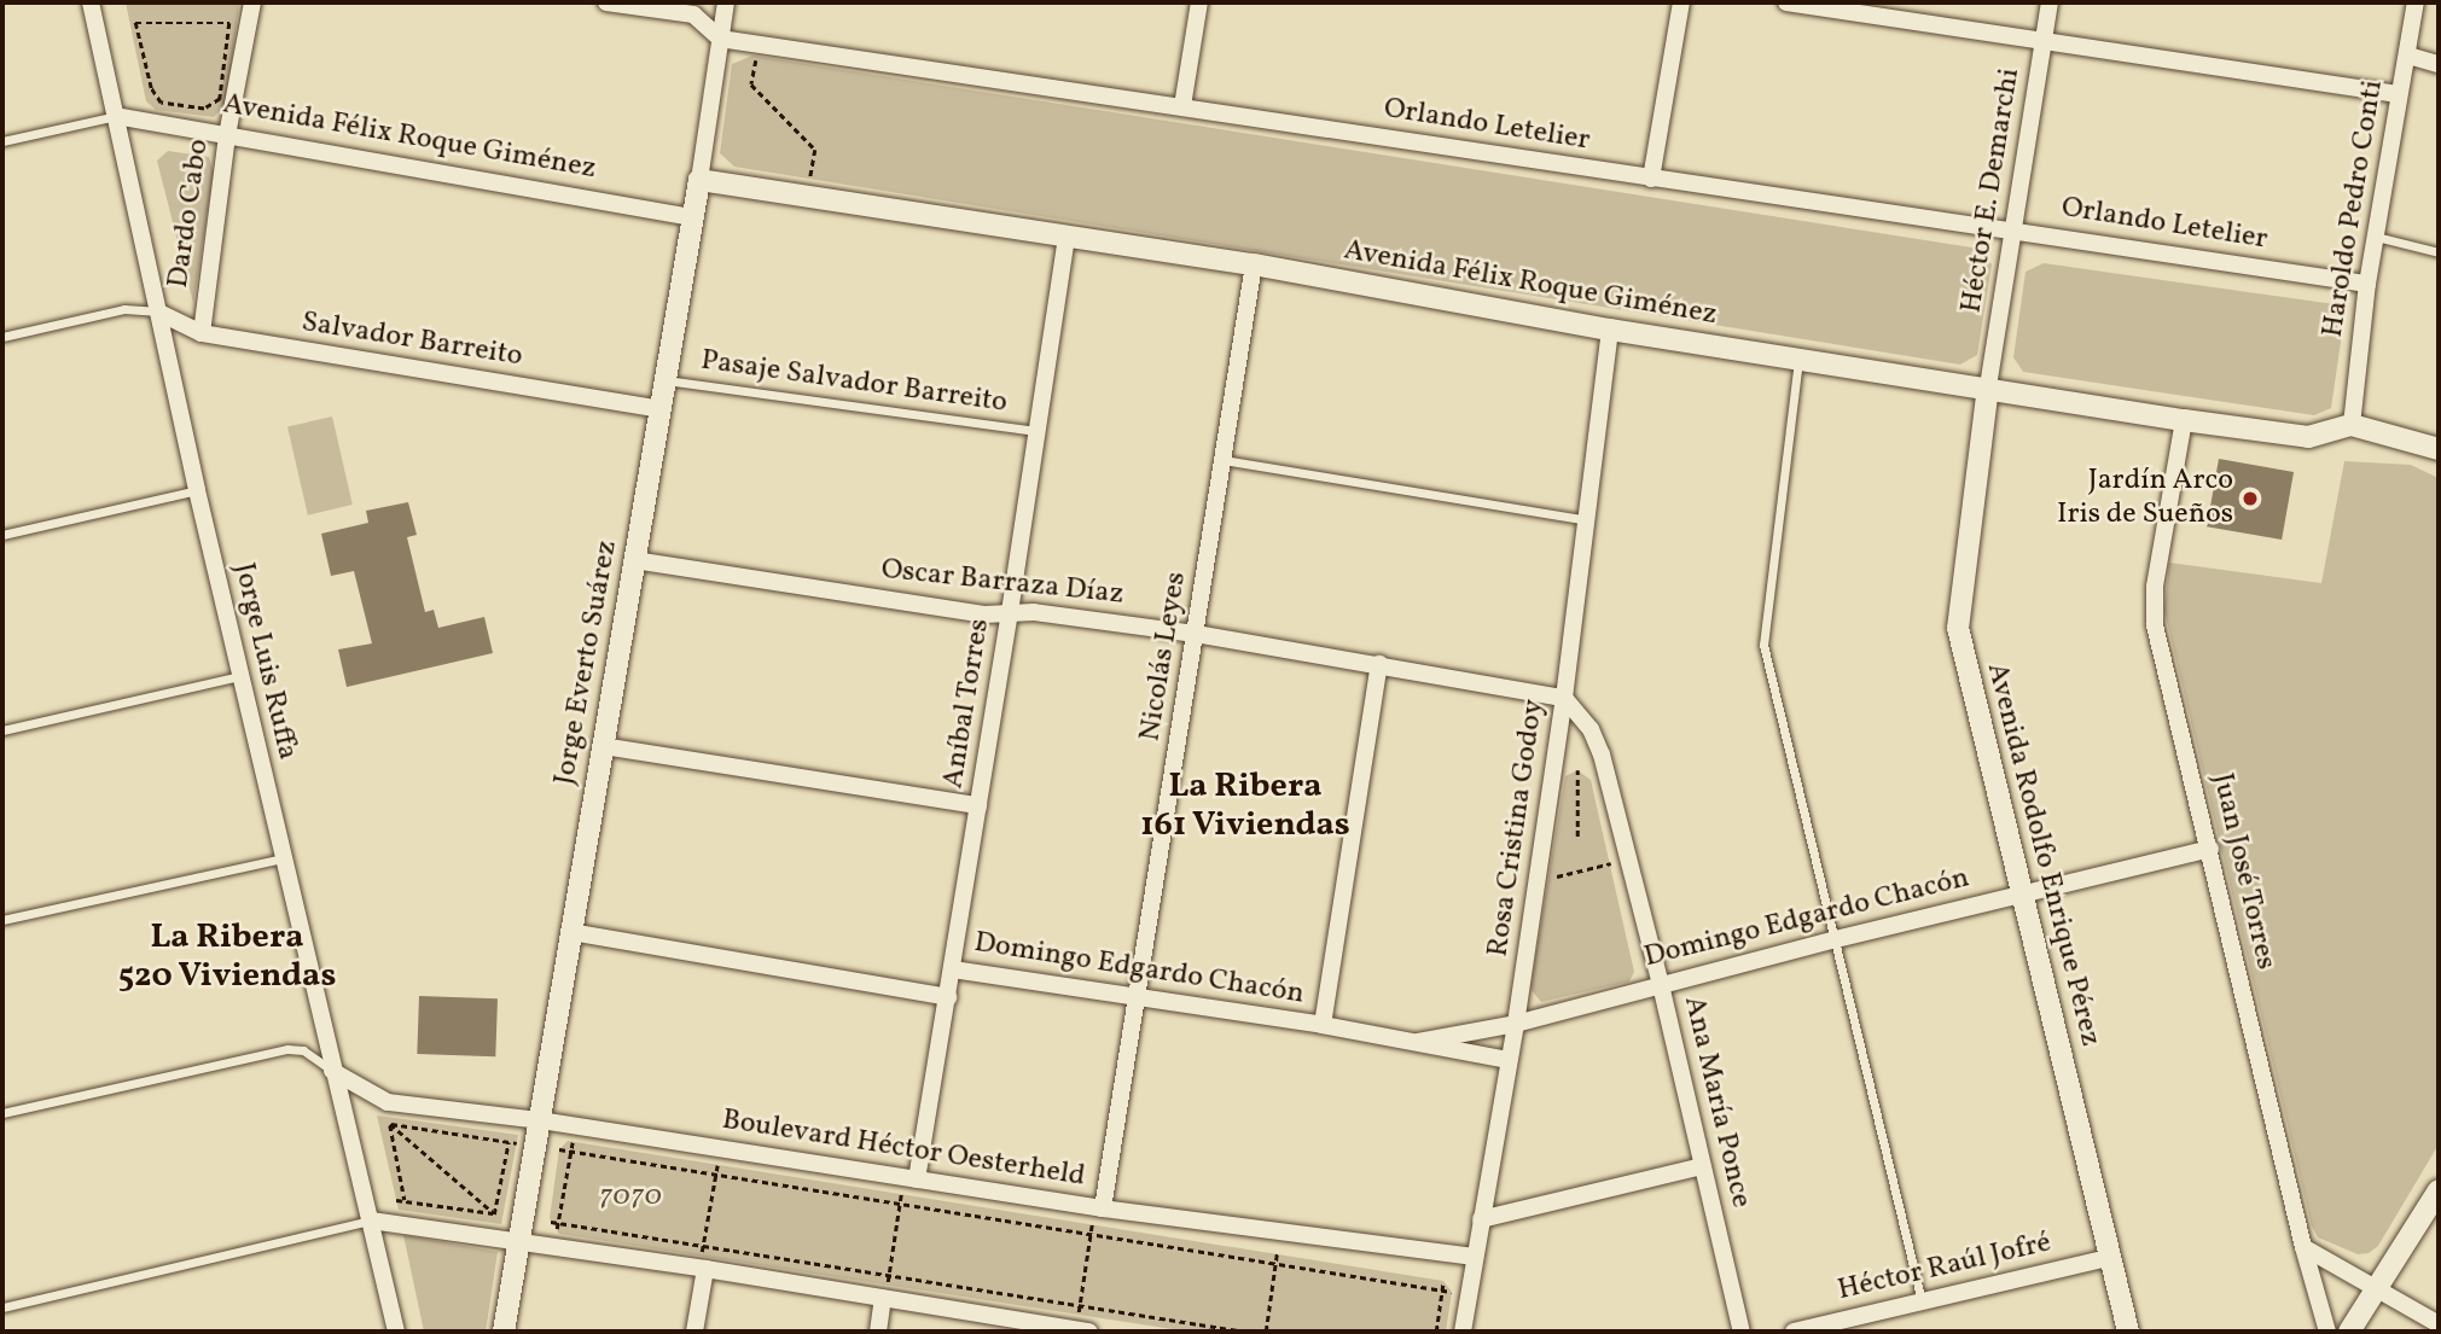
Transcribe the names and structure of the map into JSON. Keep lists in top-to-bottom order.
{
  "streets": {
    "street": [
      "Orlando Letelier",
      "Avenida Félix Roque Giménez",
      "Héctor E. Demarchi",
      "Haroldo Pedro Conti",
      "Dardo Cabo",
      "Salvador Barreito",
      "Oscar Barraza Díaz",
      "Nicolás Leyes",
      "Jorge Luis Ruffa",
      "Jorge Everto Suárez",
      "Aníbal Torres",
      "Rosa Cristina Godoy",
      "Avenida Rodolfo Enrique Pérez",
      "Juan José Torres",
      "Domingo Edgardo Chacón",
      "Ana María Ponce",
      "Boulevard Héctor Oesterheld",
      "Héctor Raúl Jofré"
    ],
    "lane": ["Pasaje Salvador Barreito"]
  },
  "crossings": [
    ["Orlando Letelier", "Héctor E. Demarchi"],
    ["Orlando Letelier", "Haroldo Pedro Conti"],
    ["Orlando Letelier", "Jorge Everto Suárez"],
    ["Avenida Félix Roque Giménez", "Héctor E. Demarchi"],
    ["Avenida Félix Roque Giménez", "Haroldo Pedro Conti"],
    ["Avenida Félix Roque Giménez", "Dardo Cabo"],
    ["Avenida Félix Roque Giménez", "Nicolás Leyes"],
    ["Avenida Félix Roque Giménez", "Jorge Luis Ruffa"],
    ["Avenida Félix Roque Giménez", "Jorge Everto Suárez"],
    ["Avenida Félix Roque Giménez", "Aníbal Torres"],
    ["Avenida Félix Roque Giménez", "Rosa Cristina Godoy"],
    ["Avenida Félix Roque Giménez", "Avenida Rodolfo Enrique Pérez"],
    ["Avenida Félix Roque Giménez", "Juan José Torres"],
    ["Héctor E. Demarchi", "Avenida Rodolfo Enrique Pérez"],
    ["Dardo Cabo", "Salvador Barreito"],
    ["Salvador Barreito", "Jorge Luis Ruffa"],
    ["Salvador Barreito", "Jorge Everto Suárez"],
    ["Pasaje Salvador Barreito", "Jorge Everto Suárez"],
    ["Pasaje Salvador Barreito", "Aníbal Torres"],
    ["Oscar Barraza Díaz", "Nicolás Leyes"],
    ["Oscar Barraza Díaz", "Jorge Everto Suárez"],
    ["Oscar Barraza Díaz", "Aníbal Torres"],
    ["Oscar Barraza Díaz", "Rosa Cristina Godoy"],
    ["Oscar Barraza Díaz", "Ana María Ponce"],
    ["Nicolás Leyes", "Domingo Edgardo Chacón"],
    ["Nicolás Leyes", "Boulevard Héctor Oesterheld"],
    ["Jorge Luis Ruffa", "Boulevard Héctor Oesterheld"],
    ["Jorge Everto Suárez", "Domingo Edgardo Chacón"],
    ["Jorge Everto Suárez", "Boulevard Héctor Oesterheld"],
    ["Aníbal Torres", "Domingo Edgardo Chacón"],
    ["Aníbal Torres", "Boulevard Héctor Oesterheld"],
    ["Rosa Cristina Godoy", "Domingo Edgardo Chacón"],
    ["Rosa Cristina Godoy", "Ana María Ponce"],
    ["Rosa Cristina Godoy", "Boulevard Héctor Oesterheld"],
    ["Avenida Rodolfo Enrique Pérez", "Domingo Edgardo Chacón"],
    ["Avenida Rodolfo Enrique Pérez", "Héctor Raúl Jofré"],
    ["Juan José Torres", "Domingo Edgardo Chacón"],
    ["Domingo Edgardo Chacón", "Ana María Ponce"]
  ],
  "districts": ["La Ribera 161 Viviendas", "La Ribera 520 Viviendas"],
  "parks": ["7070"],
  "places": ["Jardín Arco Iris de Sueños"]
}
